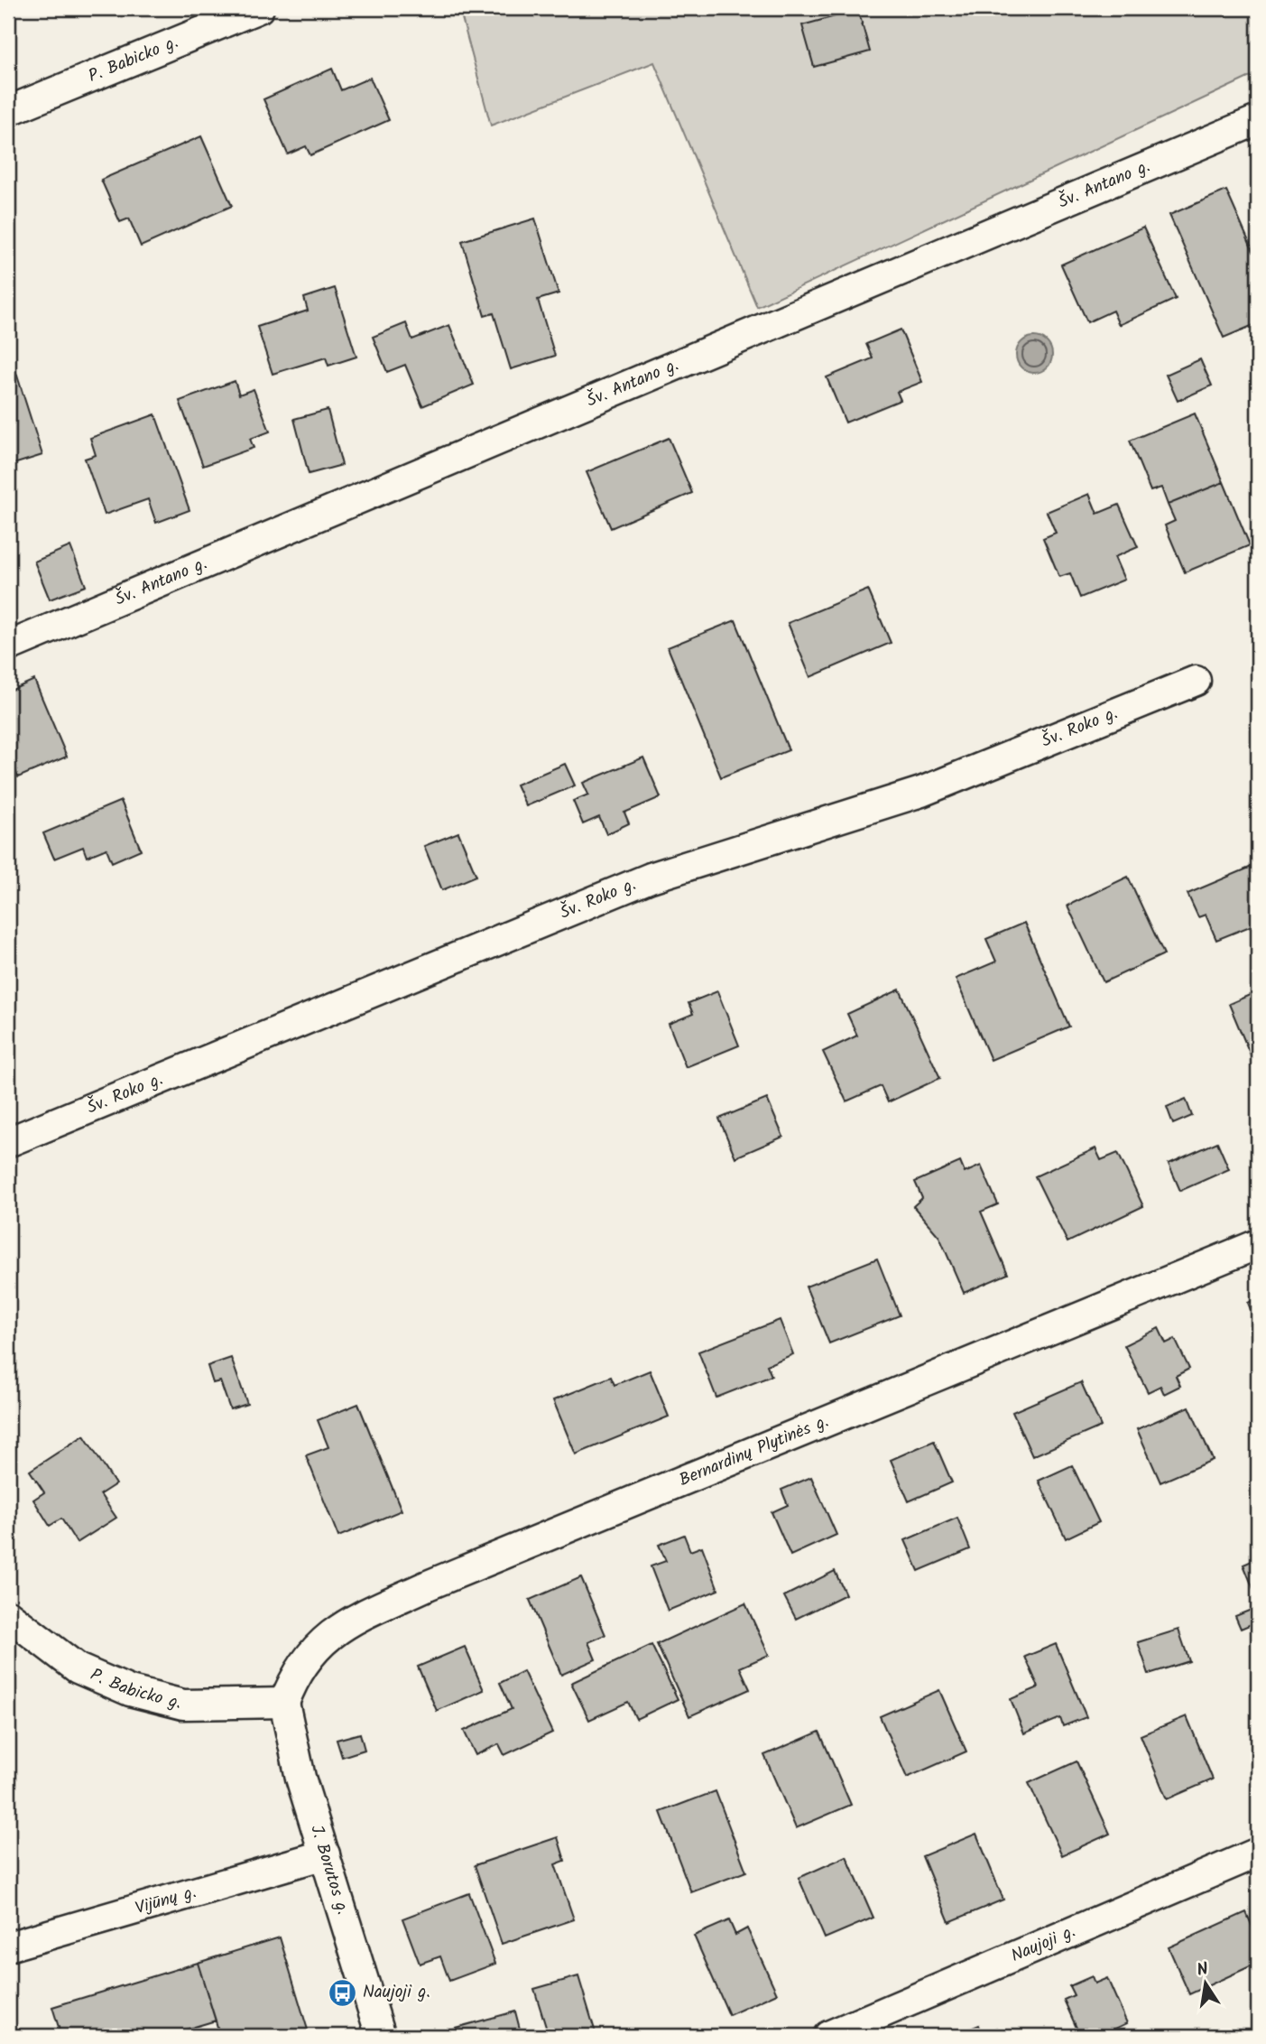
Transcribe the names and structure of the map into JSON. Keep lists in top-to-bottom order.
{
  "streets": {
    "street": [
      "P. Babicko g.",
      "Šv. Antano g.",
      "Šv. Roko g.",
      "Bernardinų Plytinės g.",
      "J. Borutos g.",
      "Vijūnų g.",
      "Naujoji g."
    ]
  },
  "crossings": [
    ["P. Babicko g.", "Bernardinų Plytinės g."],
    ["P. Babicko g.", "J. Borutos g."],
    ["Bernardinų Plytinės g.", "J. Borutos g."],
    ["J. Borutos g.", "Vijūnų g."]
  ],
  "places": {
    "bus stop": ["Naujoji g."]
  },
  "north": "top"
}
